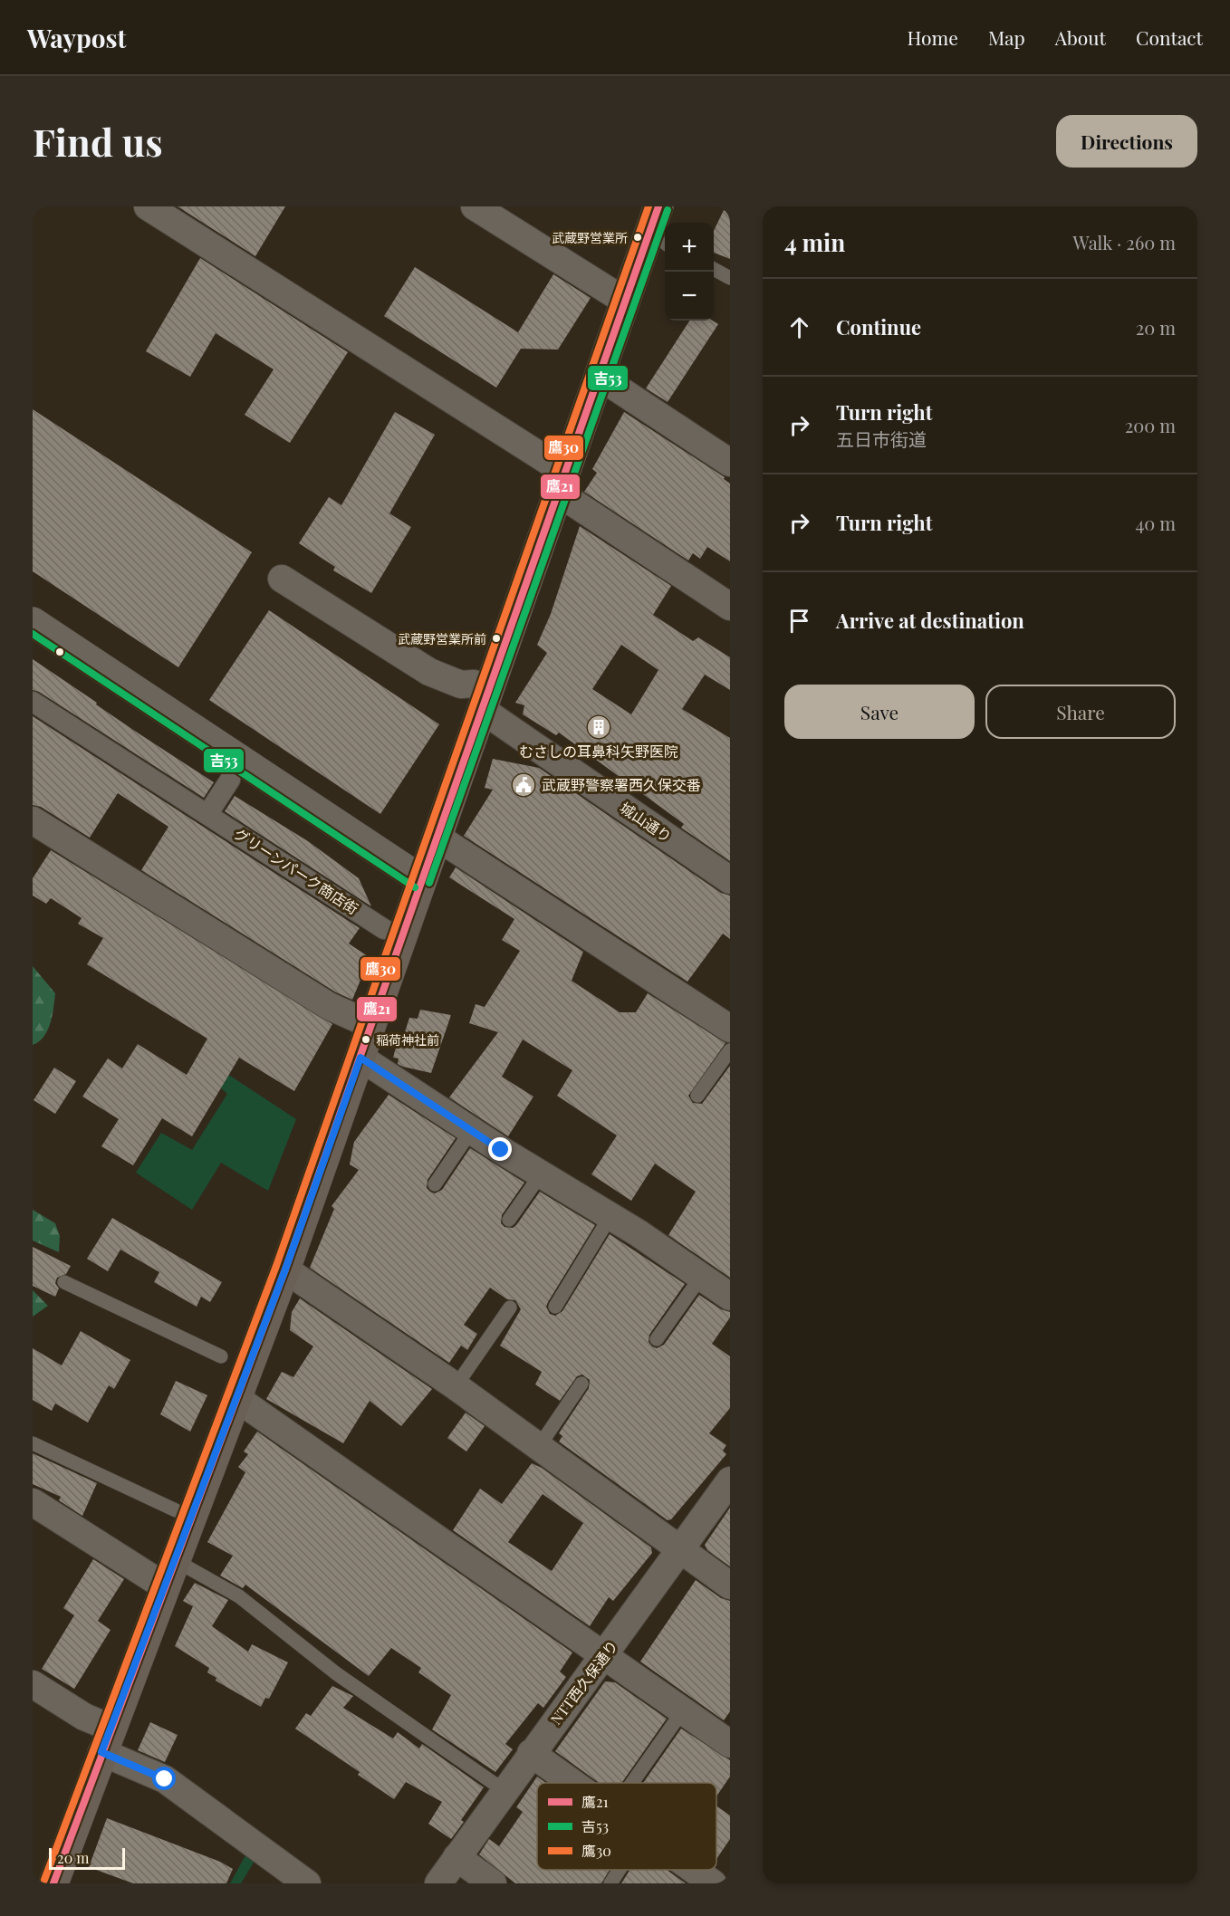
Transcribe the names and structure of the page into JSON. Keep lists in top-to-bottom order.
{
  "streets": {
    "street": ["城山通り", "グリーンパーク商店街", "NTT西久保通り"]
  },
  "places": {
    "other": ["武蔵野営業所", "武蔵野営業所前", "稲荷神社前"],
    "building": ["むさしの耳鼻科矢野医院"],
    "public building": ["武蔵野警察署西久保交番"]
  },
  "lines": ["transit line 鷹21", "transit line 鷹30", "transit line 吉53"],
  "legend": ["鷹21", "吉53", "鷹30"],
  "scale_bar": "20 m",
  "page": {
    "header": "Waypost",
    "nav": [
      "Home",
      "Map",
      "About",
      "Contact"
    ],
    "buttons": [
      "Directions",
      ["Save", "Share"]
    ],
    "title": "Find us",
    "heading": ["4 min", "Walk · 260 m"],
    "map_buttons": ["+", "−"],
    "list": [
      ["Continue", "20 m"],
      ["Turn right", "五日市街道", "200 m"],
      ["Turn right", "40 m"],
      "Arrive at destination"
    ],
    "scale": "20 m"
  }
}
